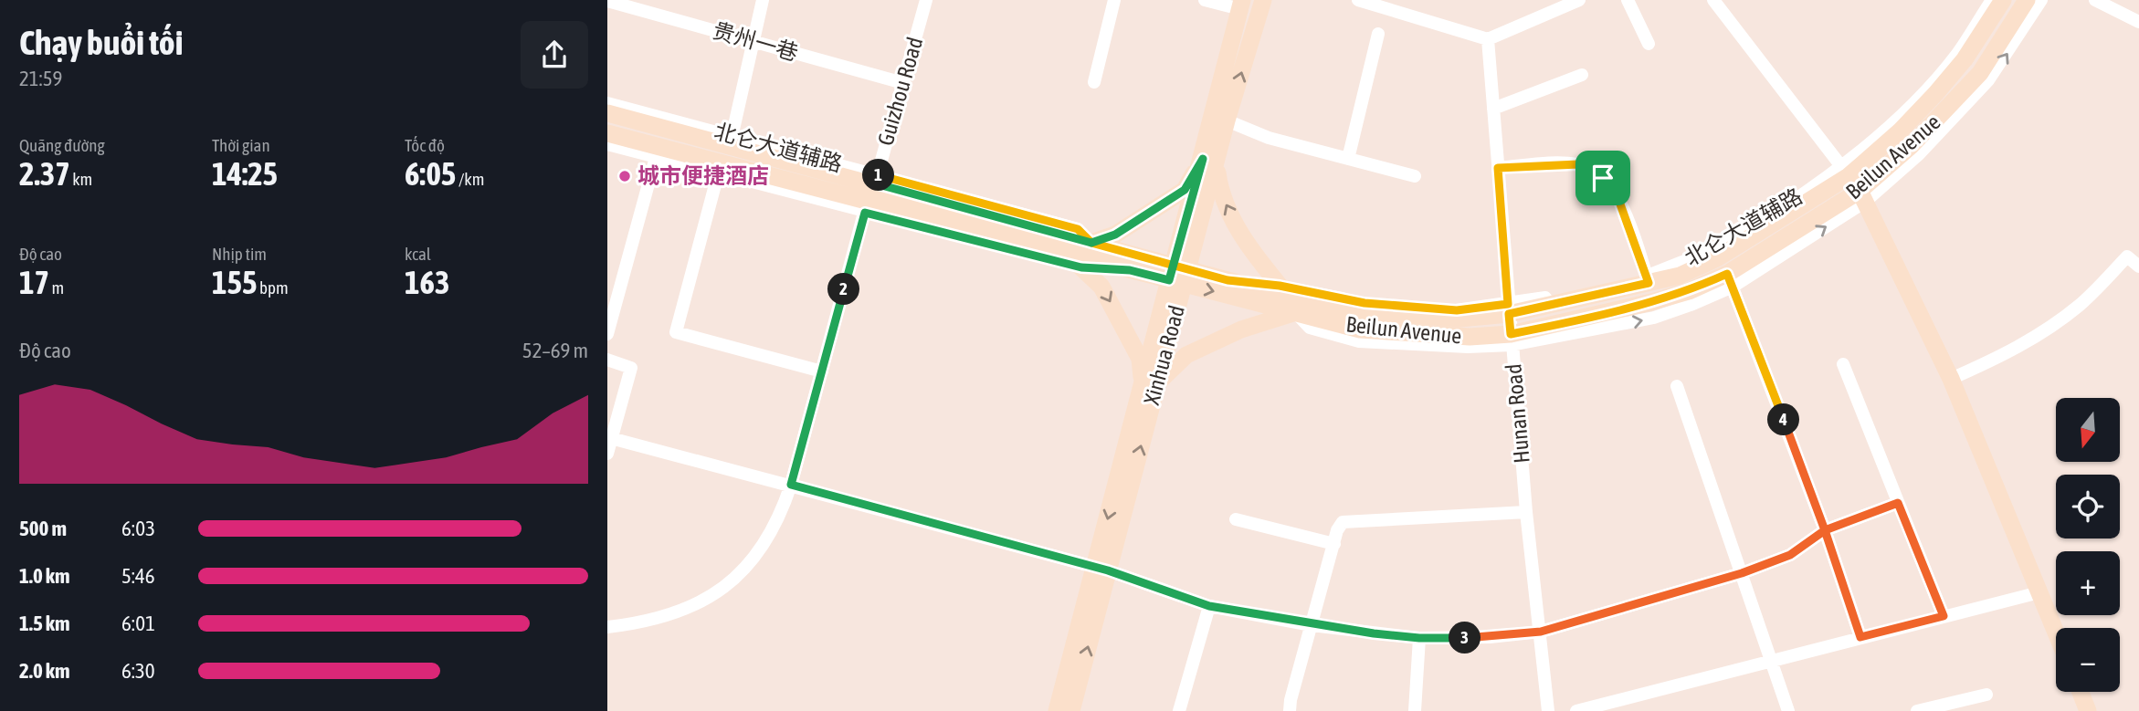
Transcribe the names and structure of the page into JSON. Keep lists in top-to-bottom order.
{
  "streets": {
    "main road": ["Beilun Avenue", "Xinhua Road"],
    "street": [
      "贵州一巷",
      "Guizhou Road",
      "北仑大道辅路",
      "Hunan Road"
    ]
  },
  "crossings": [
    ["贵州一巷", "Guizhou Road"],
    ["Guizhou Road", "Beilun Avenue"],
    ["北仑大道辅路", "Beilun Avenue"],
    ["Beilun Avenue", "Xinhua Road"],
    ["Beilun Avenue", "Hunan Road"]
  ],
  "places": ["城市便捷酒店"],
  "north": "bottom",
  "page": {
    "heading": ["Chạy buổi tối", "21:59"],
    "stats": [
      ["Quãng đường", "2.37 km"],
      ["Thời gian", "14:25"],
      ["Tốc độ", "6:05 /km"],
      ["Độ cao", "17 m"],
      ["Nhịp tim", "155 bpm"],
      ["kcal", "163"]
    ],
    "pins": [
      "1",
      "2",
      "4",
      "3"
    ],
    "chart": ["Độ cao", "52–69 m"],
    "map_buttons": ["+", "−"],
    "list": [
      {
        "name": "500 m",
        "note": "6:03"
      },
      {
        "name": "1.0 km",
        "note": "5:46"
      },
      {
        "name": "1.5 km",
        "note": "6:01"
      },
      {
        "name": "2.0 km",
        "note": "6:30"
      }
    ]
  }
}
